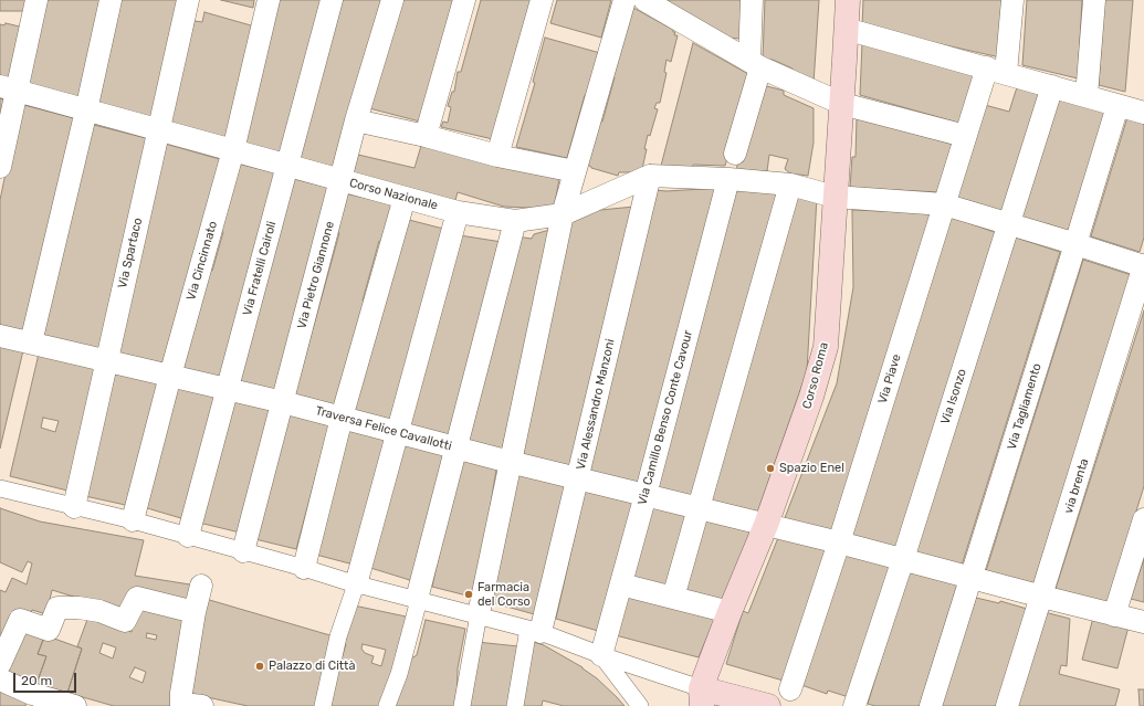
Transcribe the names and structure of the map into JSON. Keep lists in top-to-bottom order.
{
  "streets": {
    "main road": ["Corso Roma"],
    "street": [
      "Corso Nazionale",
      "Via Spartaco",
      "Via Cincinnato",
      "Via Fratelli Cairoli",
      "Via Pietro Giannone",
      "Via Piave",
      "Via Isonzo",
      "Via Alessandro Manzoni",
      "Via Tagliamento",
      "Via Camillo Benso Conte Cavour",
      "Traversa Felice Cavallotti",
      "via brenta"
    ]
  },
  "crossings": [
    ["Corso Nazionale", "Via Spartaco"],
    ["Corso Nazionale", "Via Cincinnato"],
    ["Corso Nazionale", "Via Fratelli Cairoli"],
    ["Corso Nazionale", "Via Pietro Giannone"],
    ["Corso Nazionale", "Via Alessandro Manzoni"],
    ["Corso Nazionale", "Via Camillo Benso Conte Cavour"],
    ["Via Spartaco", "Traversa Felice Cavallotti"],
    ["Via Cincinnato", "Traversa Felice Cavallotti"],
    ["Via Fratelli Cairoli", "Traversa Felice Cavallotti"],
    ["Via Pietro Giannone", "Traversa Felice Cavallotti"],
    ["Corso Roma", "Traversa Felice Cavallotti"],
    ["Via Piave", "Traversa Felice Cavallotti"],
    ["Via Isonzo", "Traversa Felice Cavallotti"],
    ["Via Alessandro Manzoni", "Traversa Felice Cavallotti"],
    ["Via Tagliamento", "Traversa Felice Cavallotti"],
    ["Via Camillo Benso Conte Cavour", "Traversa Felice Cavallotti"],
    ["Traversa Felice Cavallotti", "via brenta"]
  ],
  "places": ["Spazio Enel", "Farmacia del Corso", "Palazzo di Città"],
  "scale_bar": "20 m"
}
